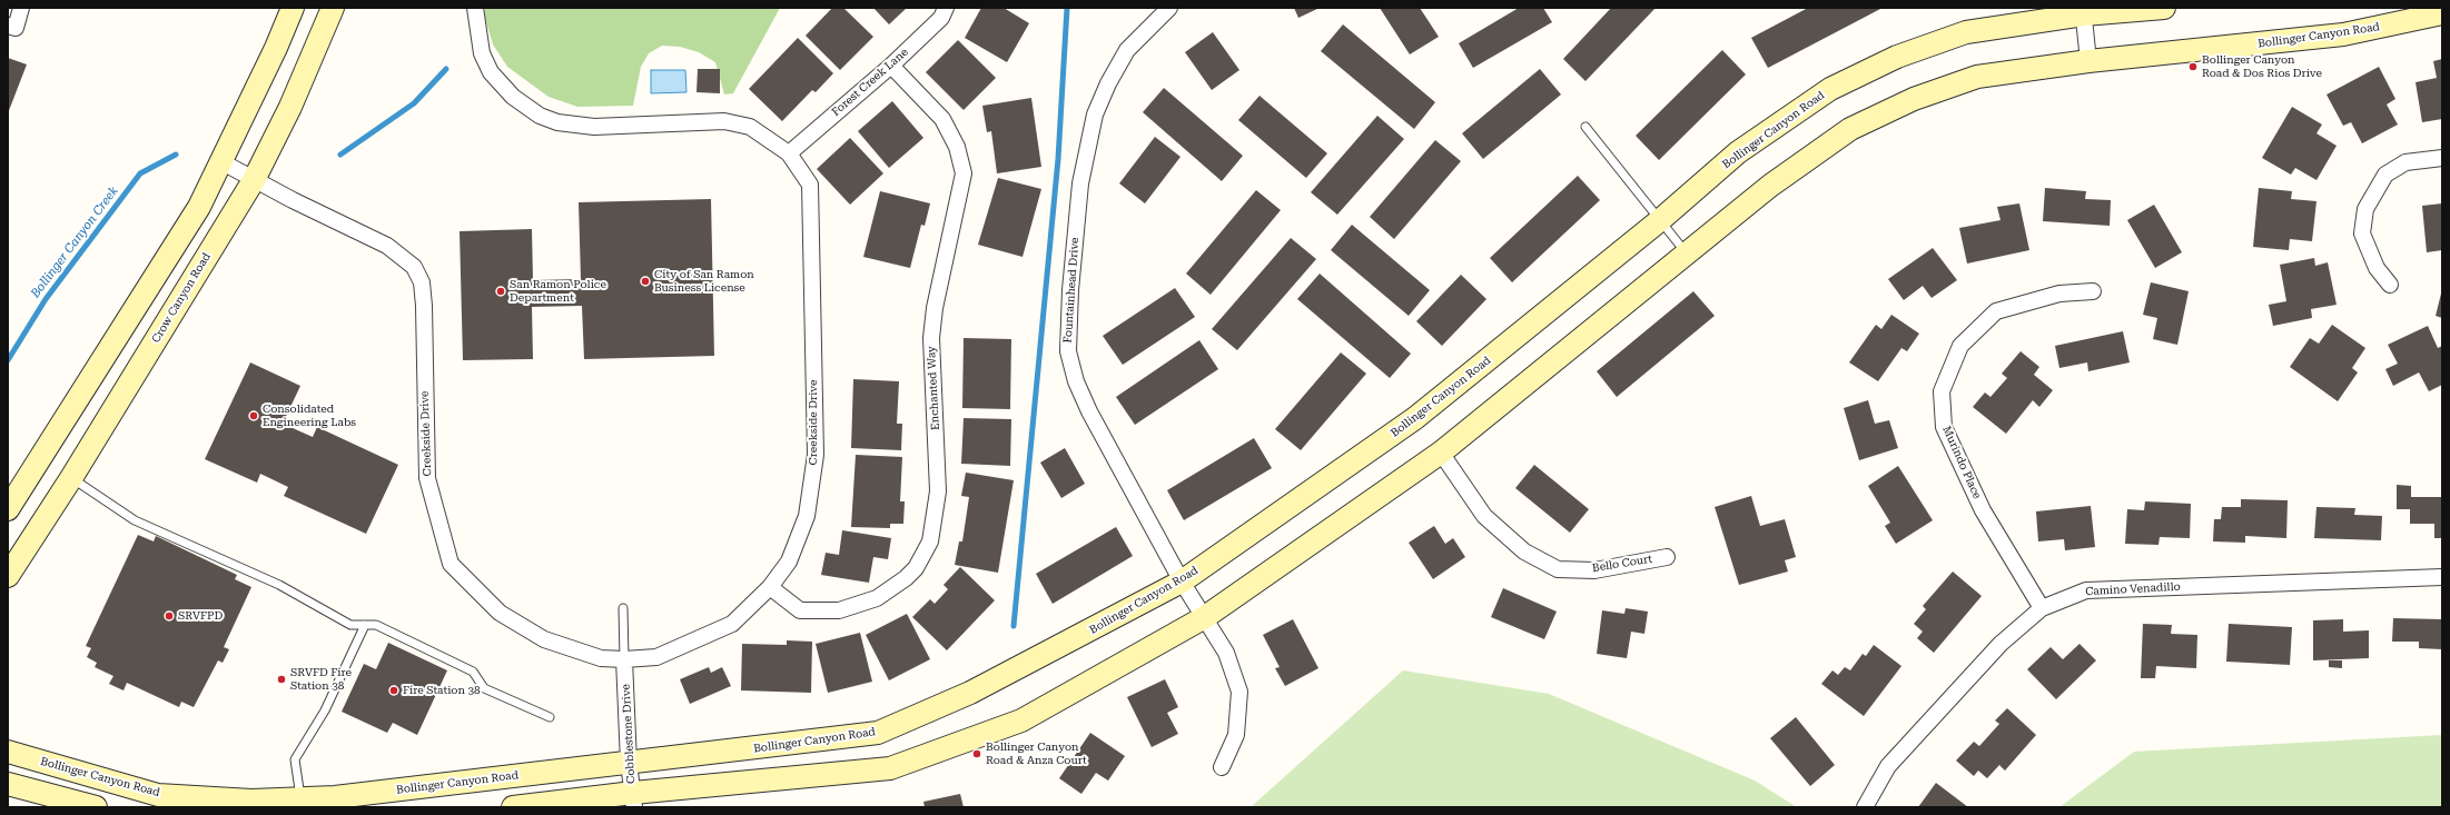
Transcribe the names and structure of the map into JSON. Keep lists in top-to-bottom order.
{
  "streets": {
    "main road": ["Bollinger Canyon Road", "Crow Canyon Road"],
    "street": [
      "Forest Creek Lane",
      "Fountainhead Drive",
      "Enchanted Way",
      "Creekside Drive",
      "Murindo Place",
      "Bello Court",
      "Camino Venadillo",
      "Cobblestone Drive"
    ]
  },
  "crossings": [
    ["Bollinger Canyon Road", "Fountainhead Drive"],
    ["Bollinger Canyon Road", "Bello Court"],
    ["Bollinger Canyon Road", "Cobblestone Drive"],
    ["Forest Creek Lane", "Enchanted Way"],
    ["Forest Creek Lane", "Creekside Drive"],
    ["Crow Canyon Road", "Creekside Drive"],
    ["Enchanted Way", "Creekside Drive"],
    ["Creekside Drive", "Cobblestone Drive"],
    ["Murindo Place", "Camino Venadillo"]
  ],
  "water": ["Bollinger Canyon Creek"],
  "places": [
    "Bollinger Canyon Road & Dos Rios Drive",
    "City of San Ramon Business License",
    "San Ramon Police Department",
    "Consolidated Engineering Labs",
    "SRVFPD",
    "SRVFD Fire Station 38",
    "Fire Station 38",
    "Bollinger Canyon Road & Anza Court"
  ]
}
